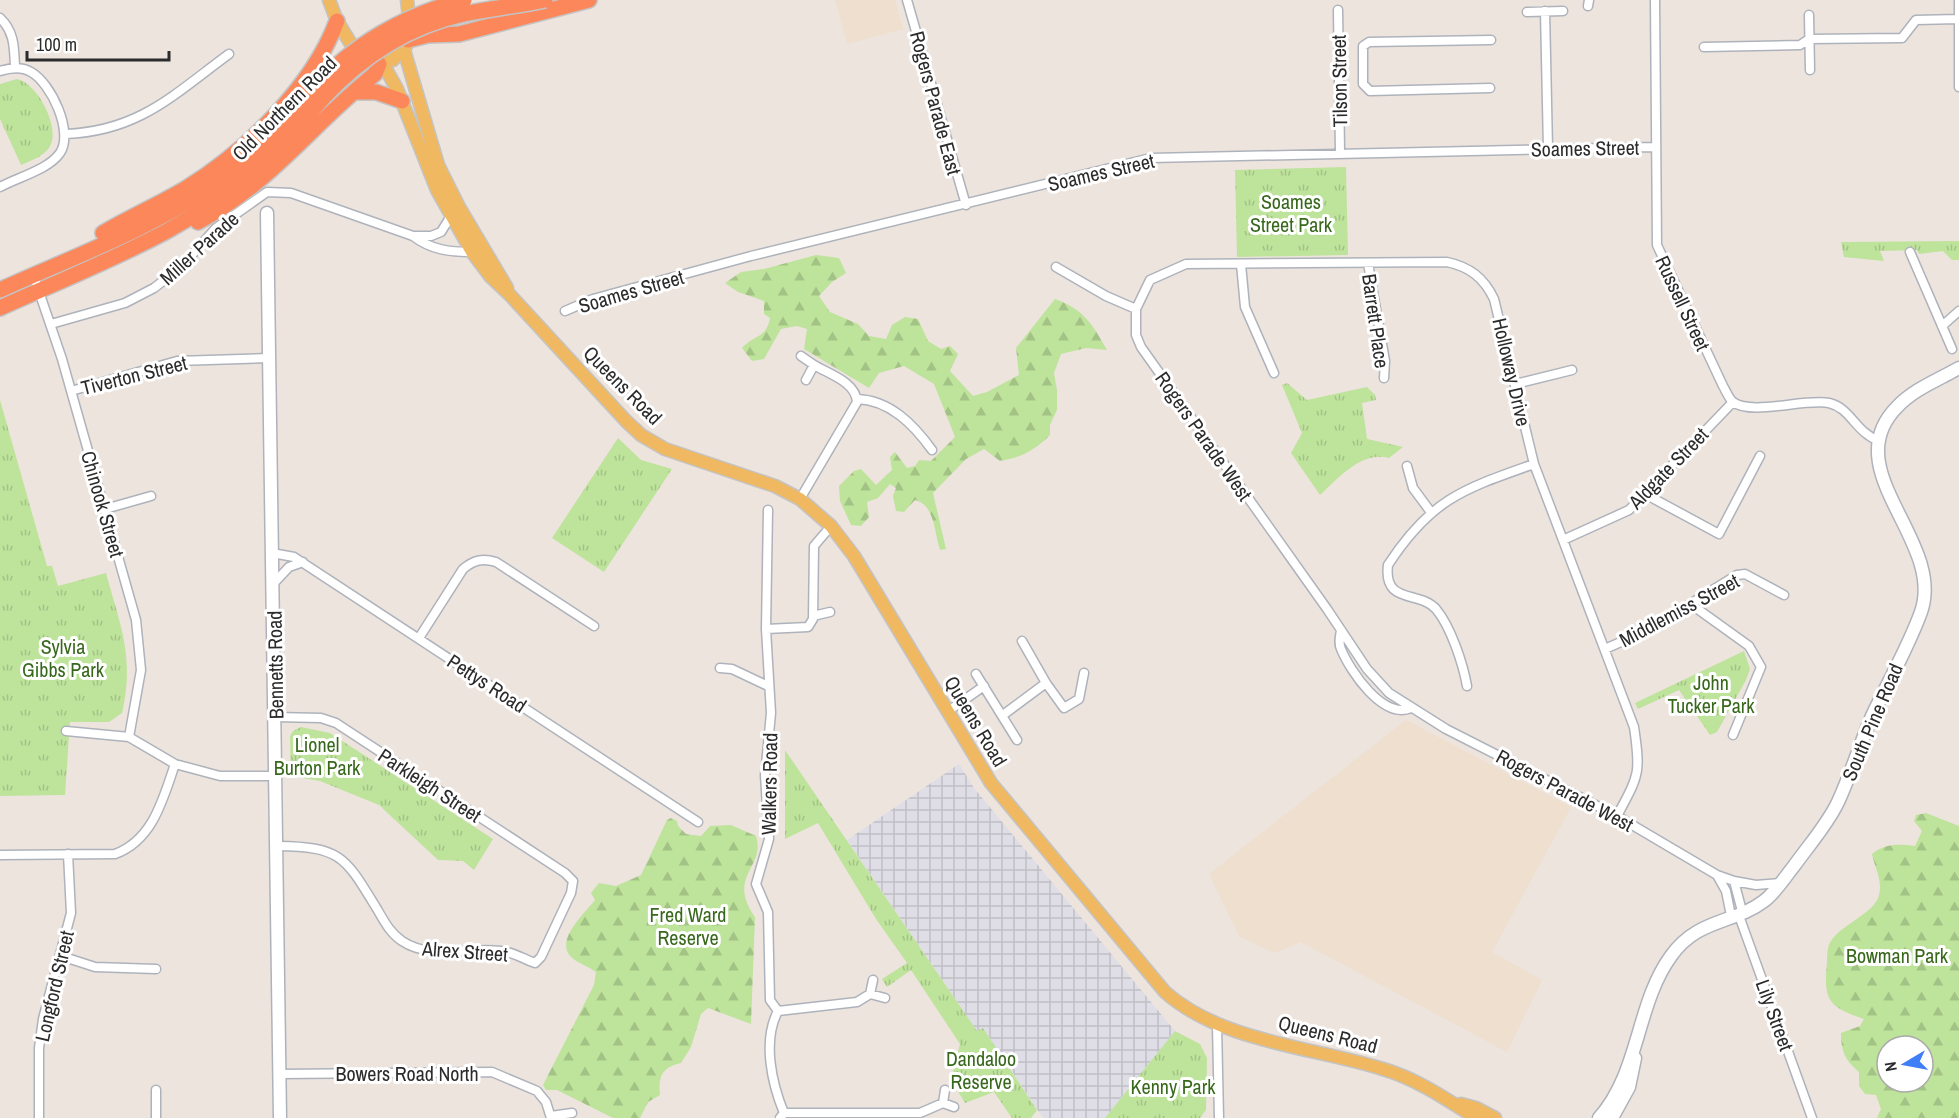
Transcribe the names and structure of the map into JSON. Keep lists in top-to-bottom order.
{
  "streets": {
    "highway": ["Old Northern Road"],
    "main road": ["Queens Road"],
    "street": [
      "Tilson Street",
      "Rogers Parade East",
      "Soames Street",
      "Miller Parade",
      "Russell Street",
      "Barrett Place",
      "Holloway Drive",
      "Tiverton Street",
      "Rogers Parade West",
      "Aldgate Street",
      "Chinook Street",
      "Middlemiss Street",
      "Bennetts Road",
      "Pettys Road",
      "South Pine Road",
      "Walkers Road",
      "Parkleigh Street",
      "Alrex Street",
      "Longford Street",
      "Lily Street",
      "Bowers Road North"
    ]
  },
  "crossings": [
    ["Tilson Street", "Soames Street"],
    ["Rogers Parade East", "Soames Street"],
    ["Old Northern Road", "Chinook Street"],
    ["Soames Street", "Russell Street"],
    ["Miller Parade", "Queens Road"],
    ["Miller Parade", "Chinook Street"],
    ["Russell Street", "Aldgate Street"],
    ["Barrett Place", "Holloway Drive"],
    ["Holloway Drive", "Rogers Parade West"],
    ["Holloway Drive", "Aldgate Street"],
    ["Holloway Drive", "Middlemiss Street"],
    ["Tiverton Street", "Chinook Street"],
    ["Tiverton Street", "Bennetts Road"],
    ["Rogers Parade West", "South Pine Road"],
    ["Bennetts Road", "Pettys Road"],
    ["Bennetts Road", "Parkleigh Street"],
    ["Bennetts Road", "Alrex Street"],
    ["Bennetts Road", "Bowers Road North"],
    ["South Pine Road", "Lily Street"],
    ["Parkleigh Street", "Alrex Street"]
  ],
  "parks": [
    "Soames Street Park",
    "Sylvia Gibbs Park",
    "John Tucker Park",
    "Lionel Burton Park",
    "Fred Ward Reserve",
    "Bowman Park",
    "Dandaloo Reserve",
    "Kenny Park"
  ],
  "scale_bar": "100 m",
  "north": "left"
}
